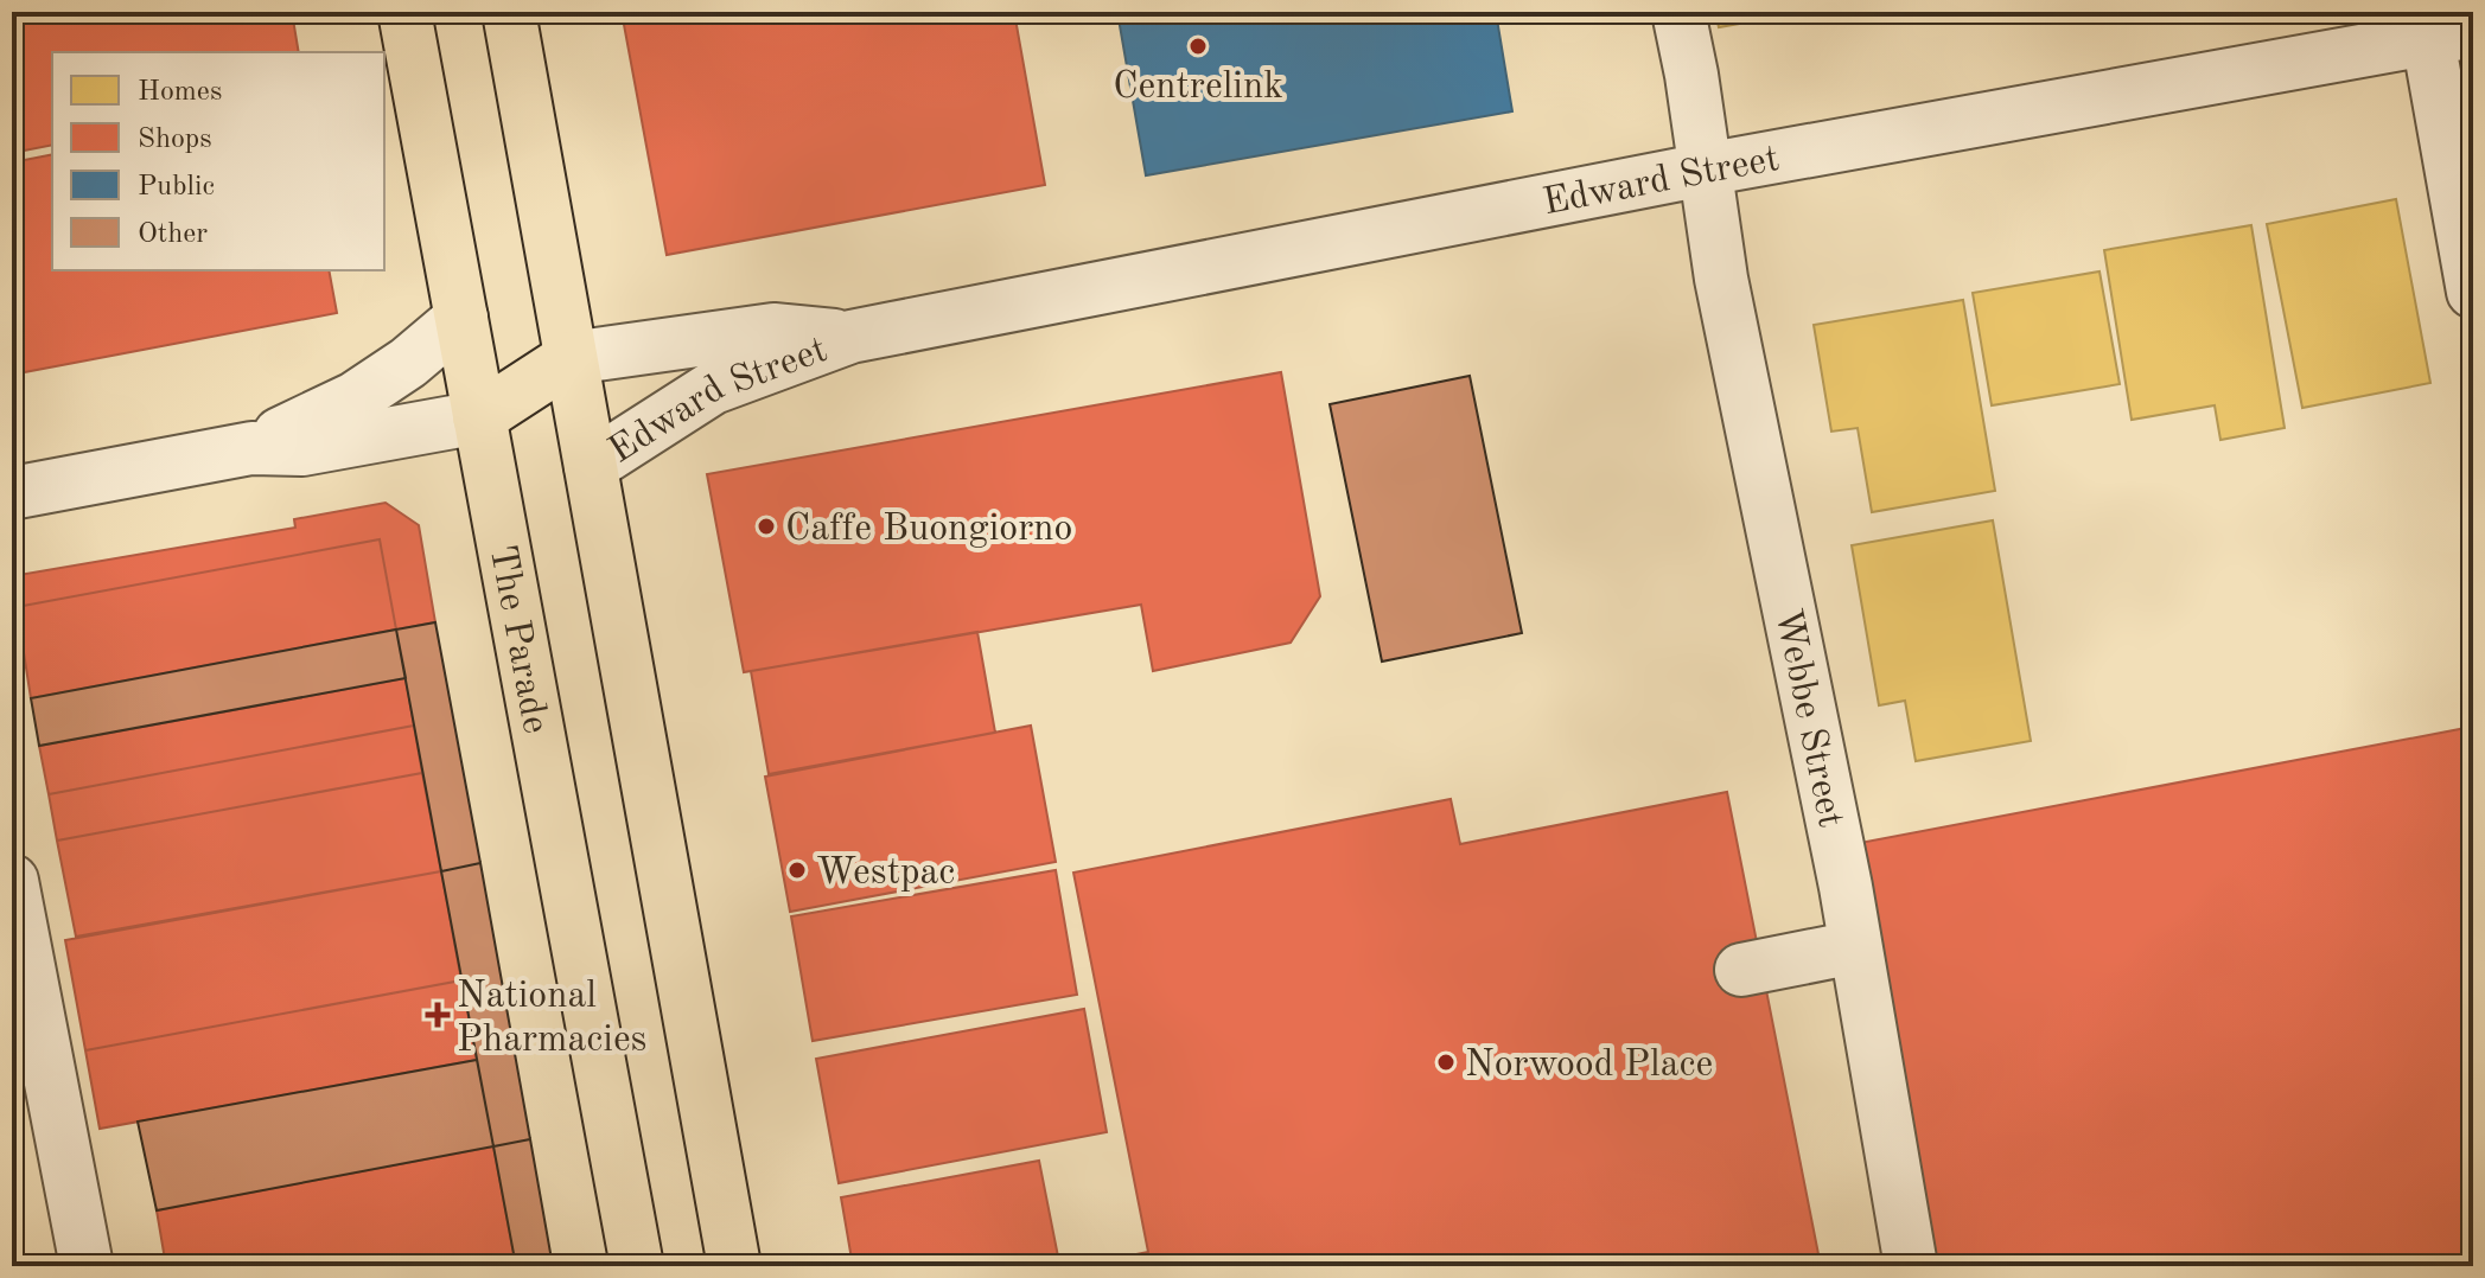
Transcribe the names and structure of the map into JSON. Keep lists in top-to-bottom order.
{
  "streets": {
    "main road": ["The Parade"],
    "street": ["Edward Street", "Webbe Street"]
  },
  "crossings": [
    ["Edward Street", "Webbe Street"]
  ],
  "places": {
    "other": [
      "Centrelink",
      "Caffe Buongiorno",
      "Westpac",
      "Norwood Place"
    ],
    "health": ["National Pharmacies"]
  },
  "legend": [
    "Homes",
    "Shops",
    "Public",
    "Other"
  ]
}
